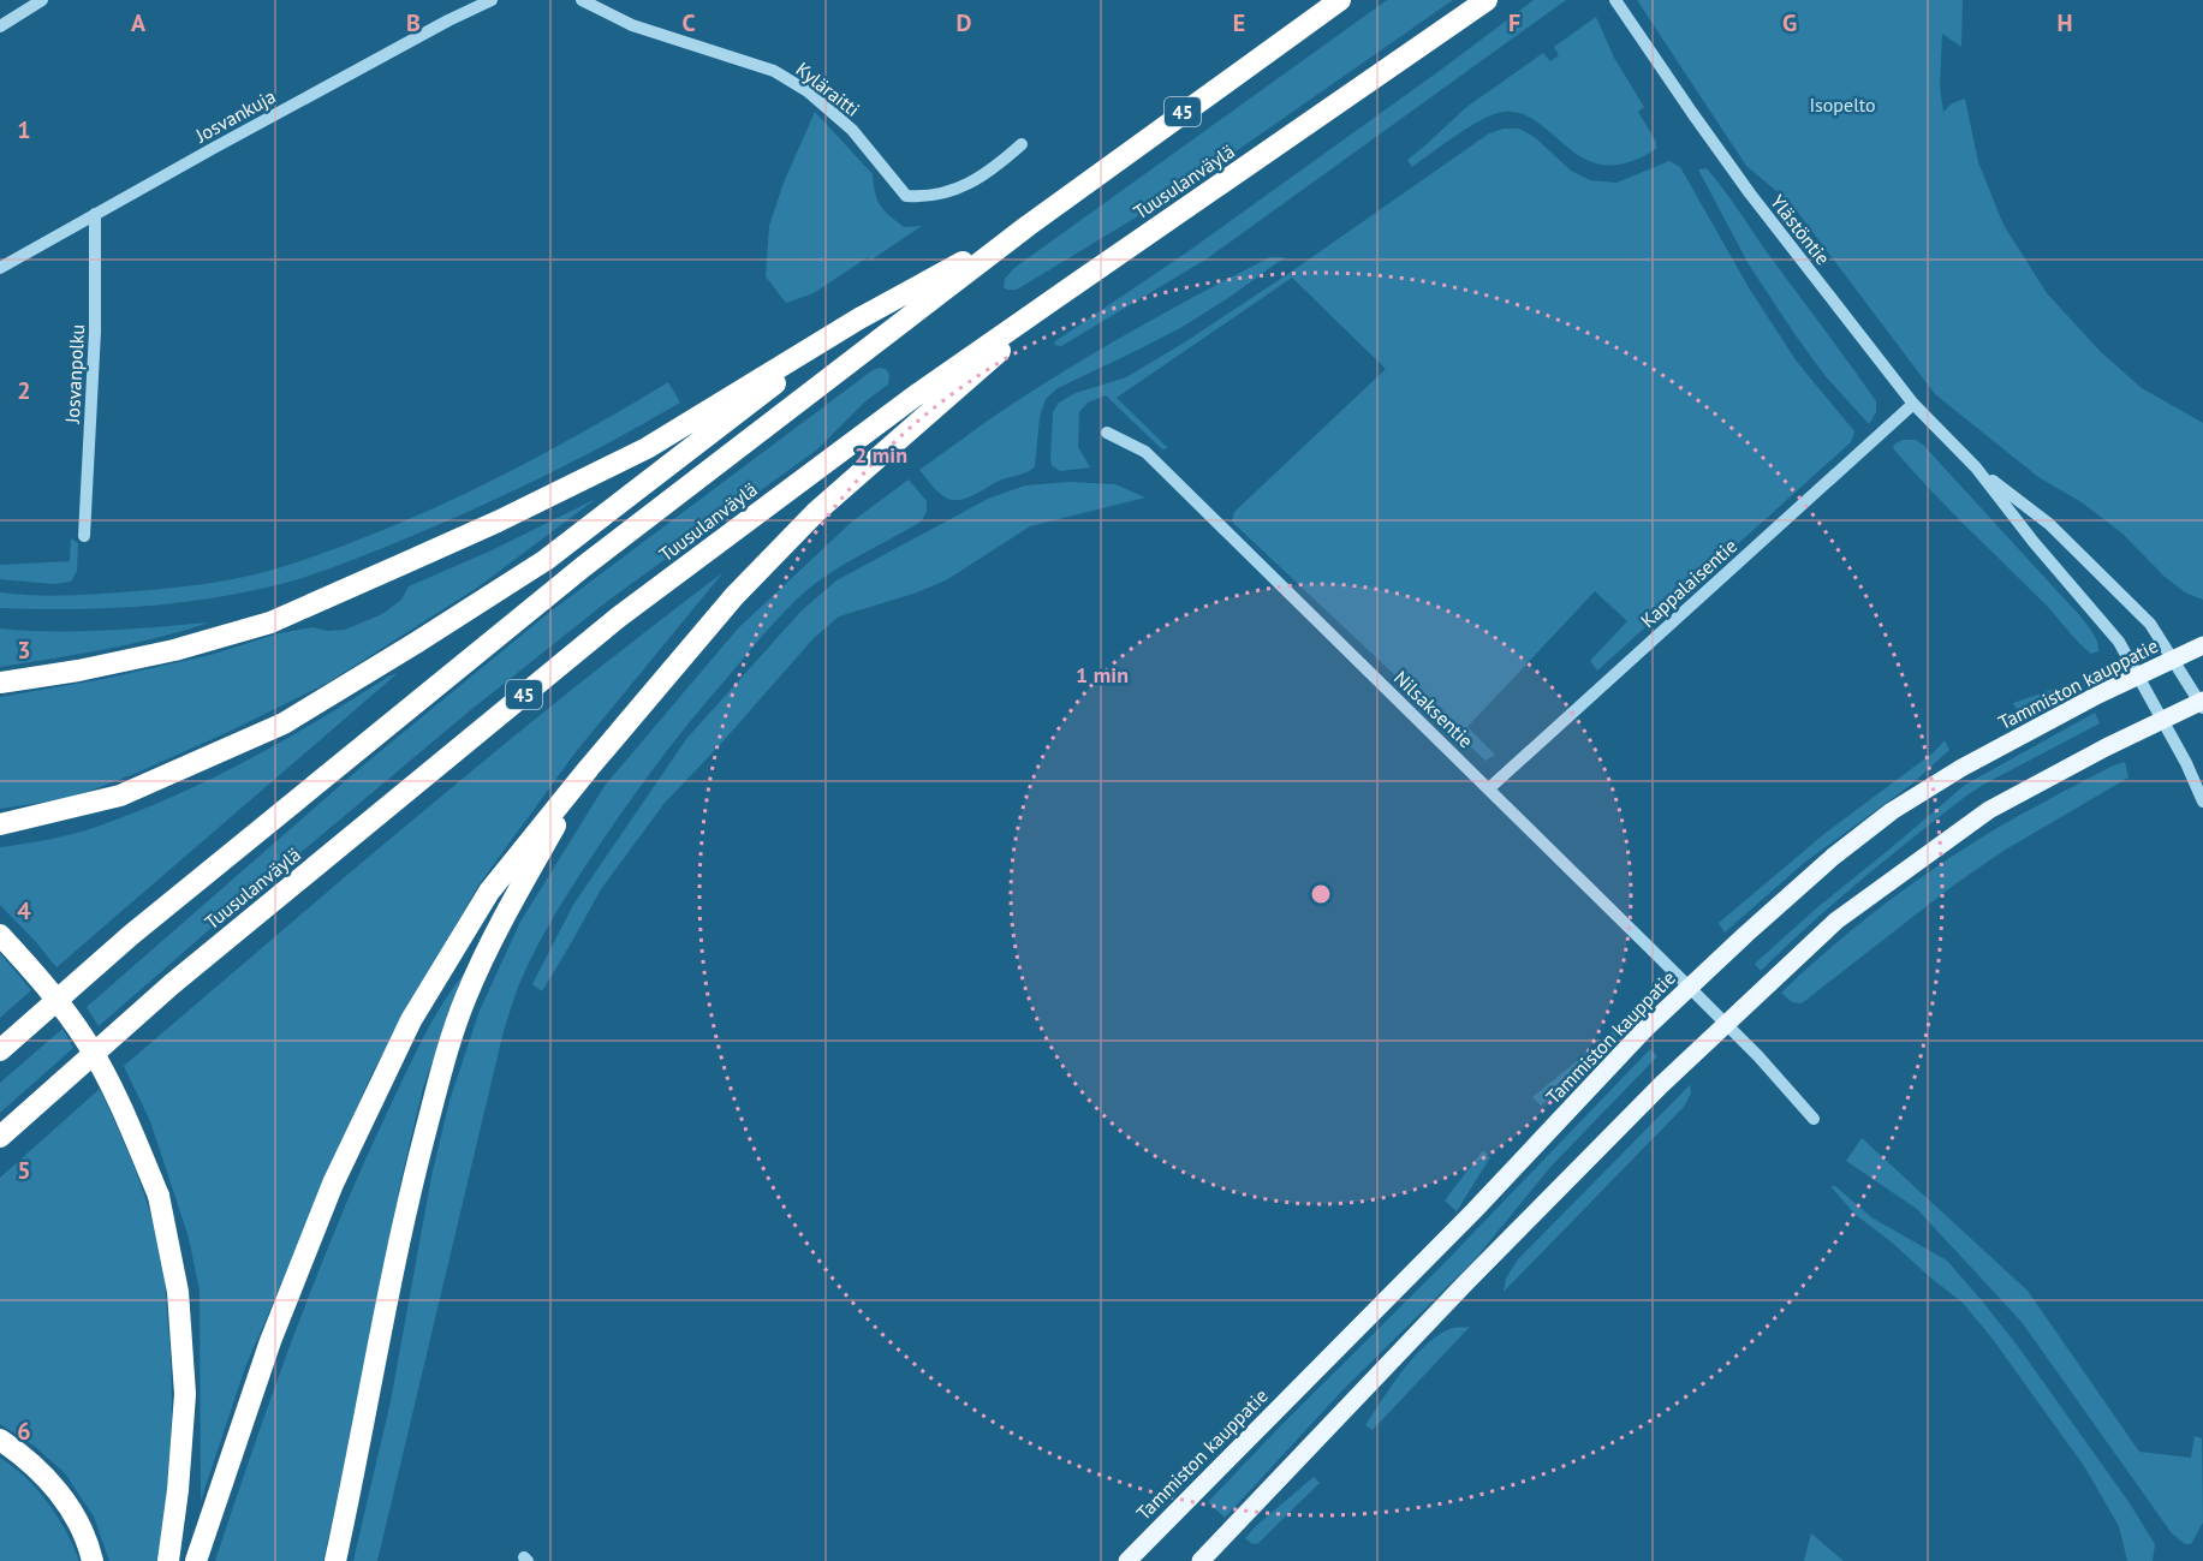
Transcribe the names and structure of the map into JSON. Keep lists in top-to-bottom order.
{
  "streets": {
    "highway": ["45", "Tuusulanväylä"],
    "main road": ["Tammiston kauppatie"],
    "street": [
      "Kyläraitti",
      "Josvankuja",
      "Ylästöntie",
      "Josvanpolku",
      "Kappalaisentie",
      "Nilsaksentie"
    ]
  },
  "crossings": [
    ["Josvankuja", "Josvanpolku"],
    ["Ylästöntie", "Kappalaisentie"],
    ["Ylästöntie", "Tammiston kauppatie"],
    ["Kappalaisentie", "Nilsaksentie"],
    ["Tammiston kauppatie", "Nilsaksentie"]
  ],
  "parks": ["Isopelto"],
  "grid": {
    "columns": [
      "A",
      "B",
      "C",
      "D",
      "E",
      "F",
      "G",
      "H"
    ],
    "rows": [
      "1",
      "2",
      "3",
      "4",
      "5",
      "6"
    ]
  },
  "rings": ["2 min", "1 min"]
}
